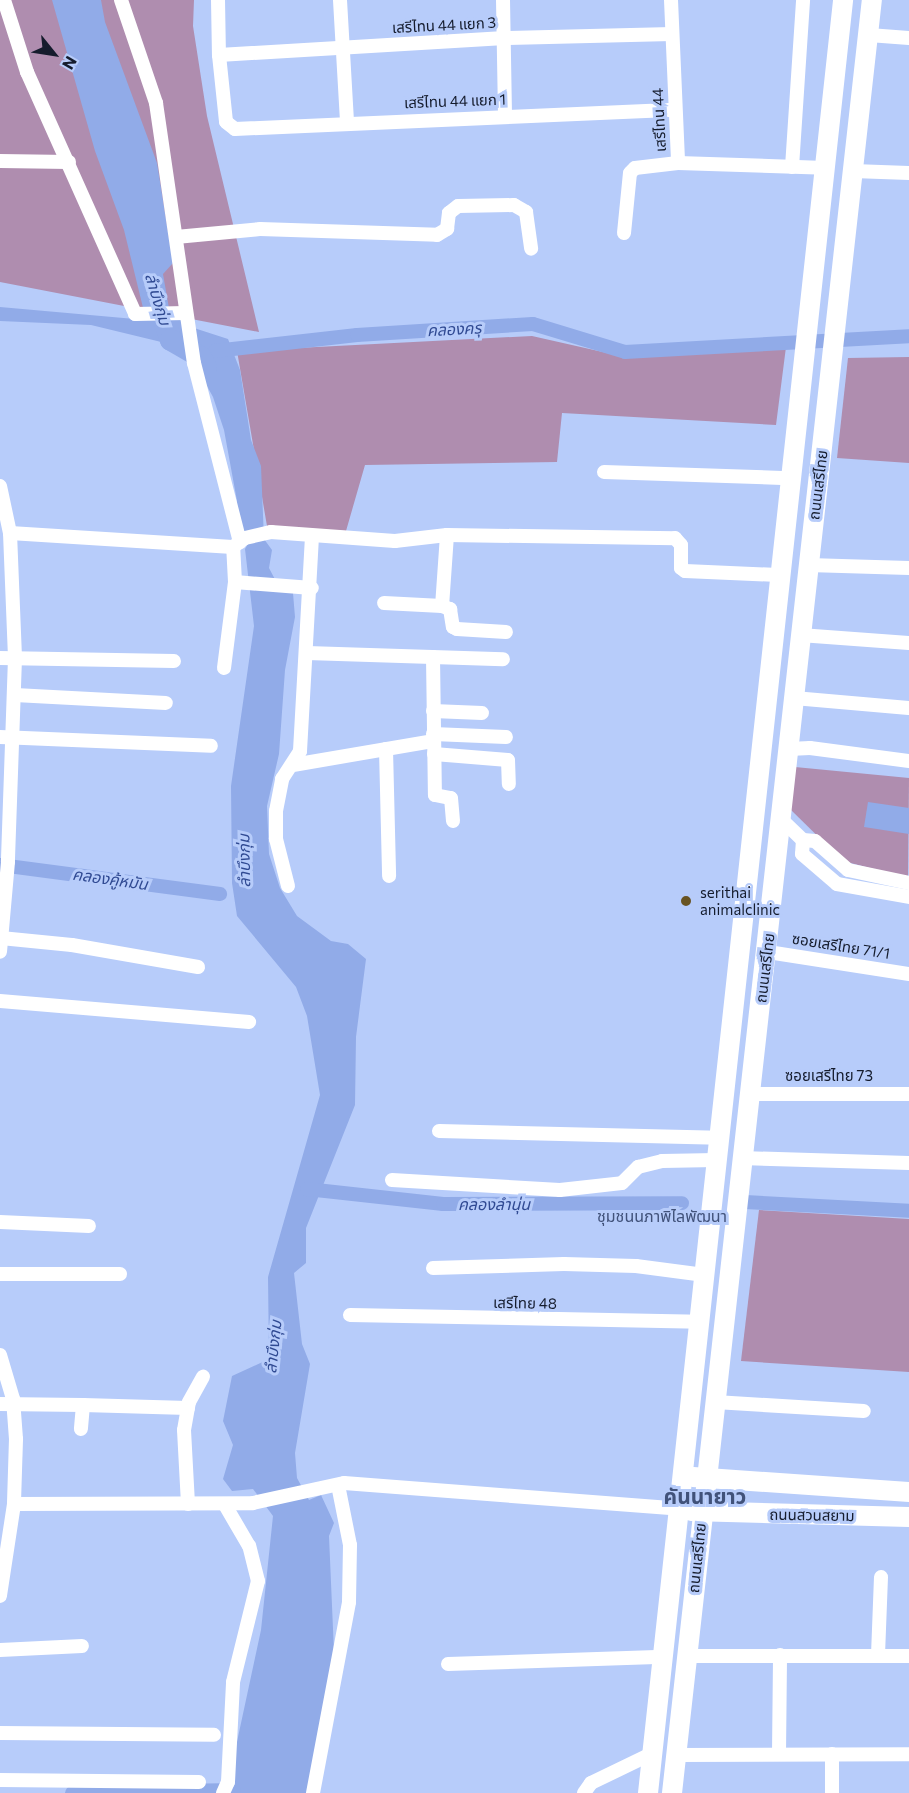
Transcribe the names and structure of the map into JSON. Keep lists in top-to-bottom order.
{
  "streets": {
    "main road": ["ถนนเสรีไทย", "ถนนสวนสยาม"],
    "street": [
      "เสรีไทน 44 แยก 3",
      "เสรีไทน 44 แยก 1",
      "เสรีไทน 44",
      "ซอยเสรีไทย 71/1",
      "ซอยเสรีไทย 73",
      "เสรีไทย 48"
    ]
  },
  "crossings": [
    ["เสรีไทน 44 แยก 3", "เสรีไทน 44 แยก 1"],
    ["เสรีไทน 44 แยก 3", "เสรีไทน 44"],
    ["เสรีไทน 44 แยก 1", "เสรีไทน 44"],
    ["เสรีไทน 44", "ถนนเสรีไทย"],
    ["ถนนเสรีไทย", "ซอยเสรีไทย 71/1"],
    ["ถนนเสรีไทย", "ซอยเสรีไทย 73"],
    ["ถนนเสรีไทย", "เสรีไทย 48"],
    ["ถนนเสรีไทย", "ถนนสวนสยาม"]
  ],
  "districts": ["ชุมชนนภาพิไลพัฒนา", "คันนายาว"],
  "water": [
    "ลำบึงกุ่ม",
    "คลองครุ",
    "คลองคู้หมัน",
    "คลองลำนุ่น"
  ],
  "places": ["serithai animalclinic"],
  "north": "bottom right"
}
